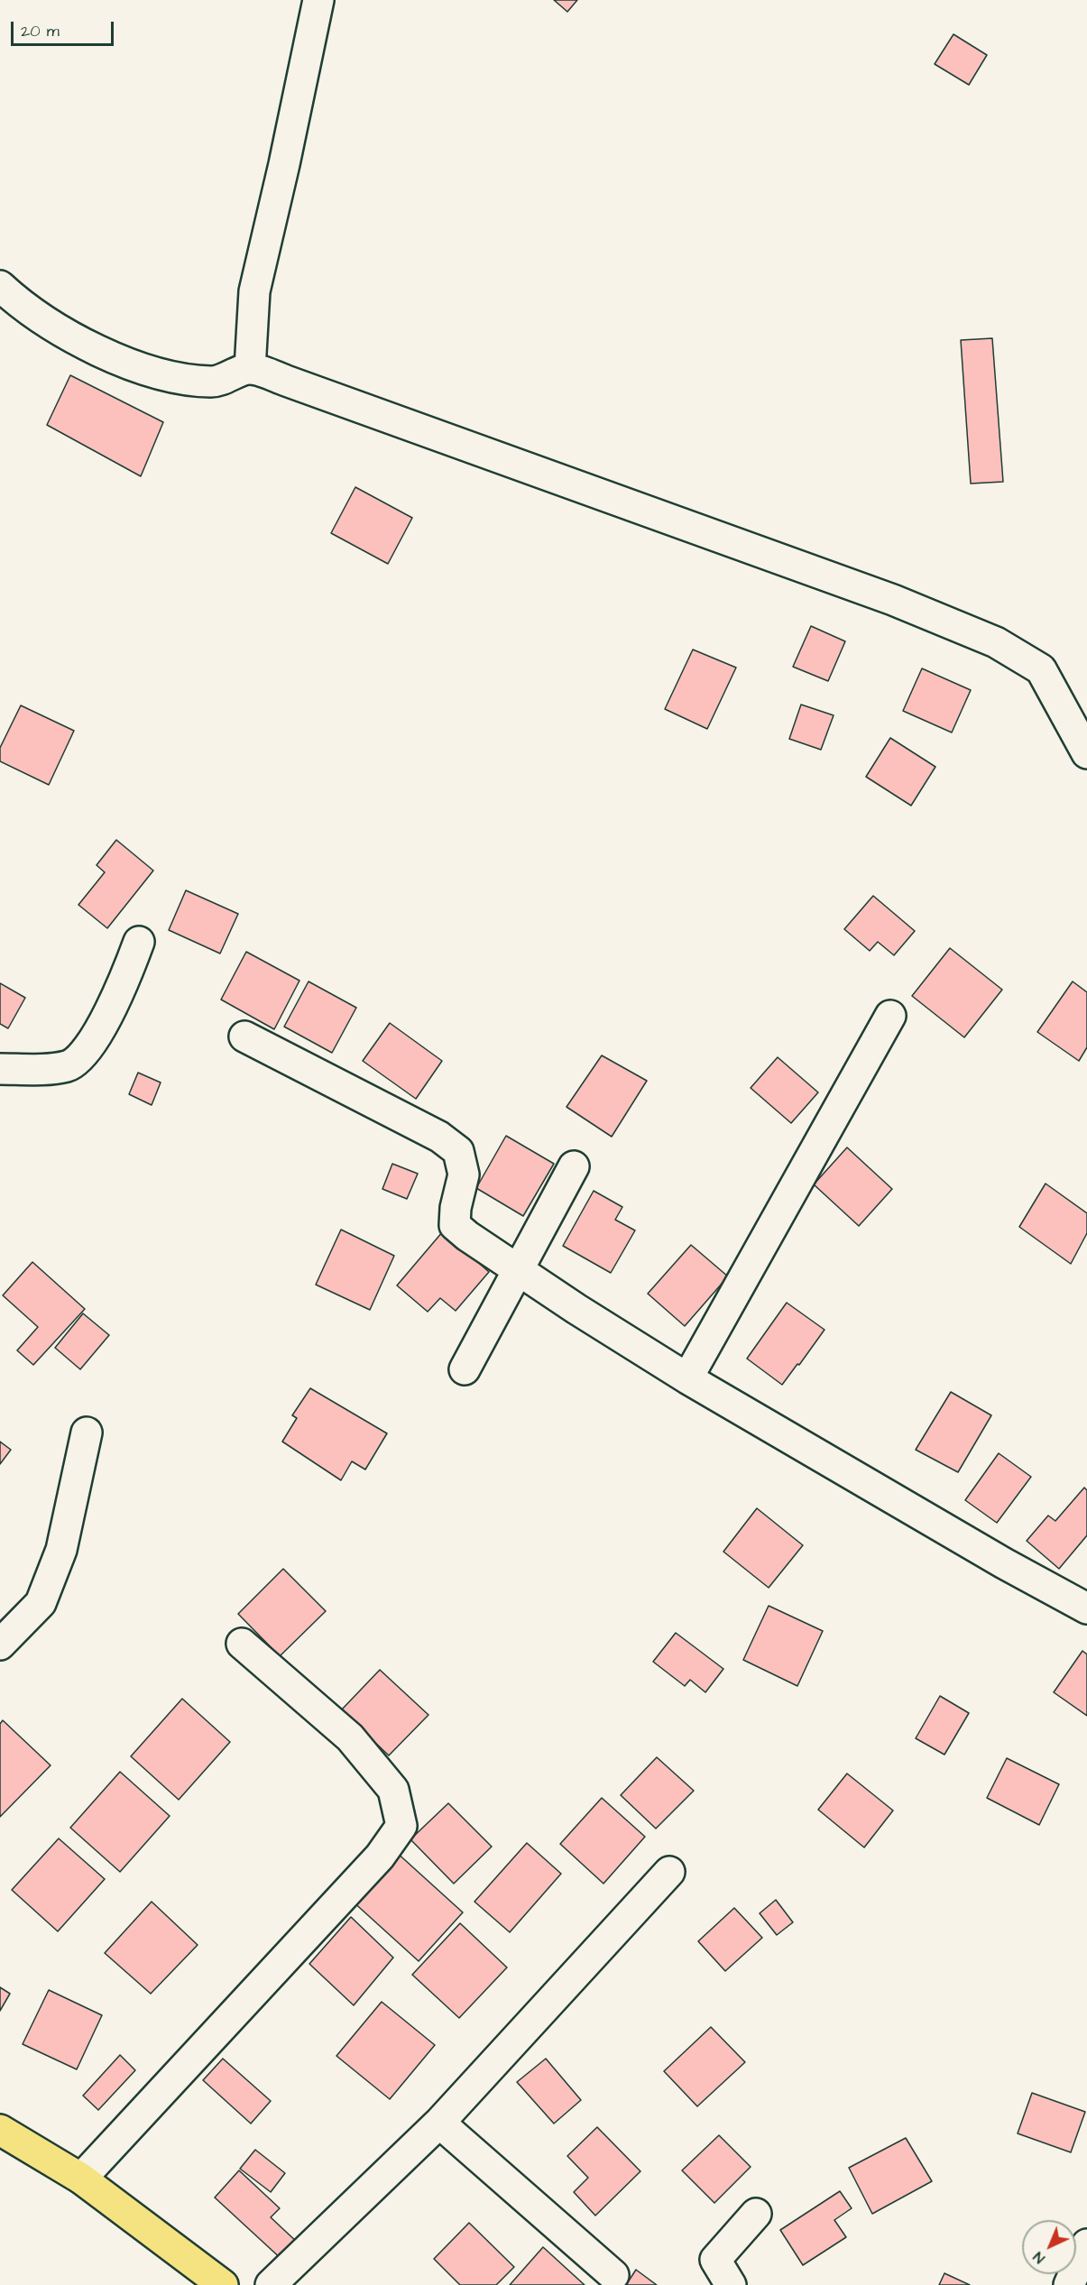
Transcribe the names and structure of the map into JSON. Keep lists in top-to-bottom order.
{
  "scale_bar": "20 m",
  "north": "bottom left"
}
